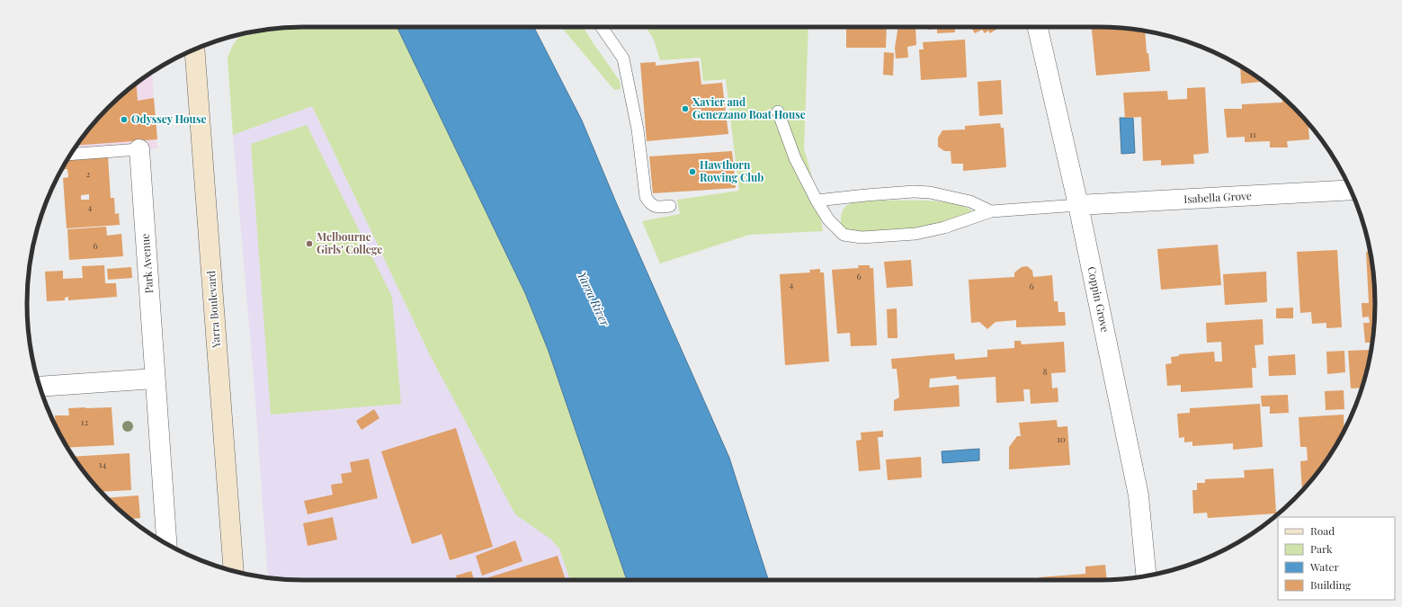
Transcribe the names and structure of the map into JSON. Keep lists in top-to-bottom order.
{
  "streets": {
    "main road": ["Yarra Boulevard"],
    "street": ["Isabella Grove", "Park Avenue", "Coppin Grove"]
  },
  "crossings": [
    ["Isabella Grove", "Coppin Grove"]
  ],
  "water": ["Yarra River"],
  "places": [
    "Xavier and Genezzano Boat House",
    "Odyssey House",
    "Hawthorn Rowing Club",
    "Melbourne Girls' College"
  ],
  "house_numbers": [
    "11",
    "2",
    "4",
    "6",
    "6",
    "4",
    "6",
    "8",
    "12",
    "10",
    "14"
  ],
  "legend": [
    "Road",
    "Park",
    "Water",
    "Building"
  ]
}
